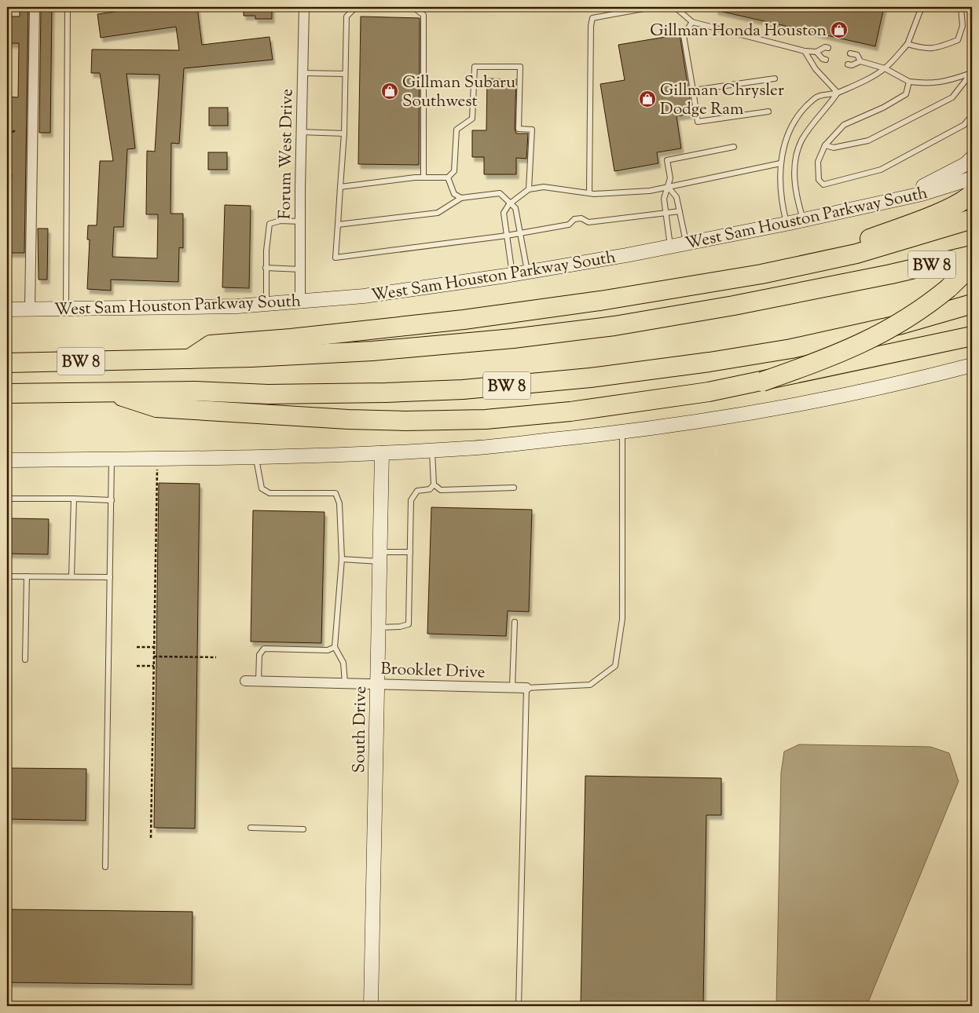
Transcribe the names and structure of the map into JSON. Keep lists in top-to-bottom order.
{
  "streets": {
    "highway": ["BW 8"],
    "main road": ["West Sam Houston Parkway South", "South Drive"],
    "street": ["Forum West Drive", "Brooklet Drive"]
  },
  "crossings": [
    ["Forum West Drive", "West Sam Houston Parkway South"],
    ["Brooklet Drive", "South Drive"]
  ],
  "places": {
    "shop": ["Gillman Honda Houston", "Gillman Subaru Southwest", "Gillman Chrysler Dodge Ram"]
  }
}
